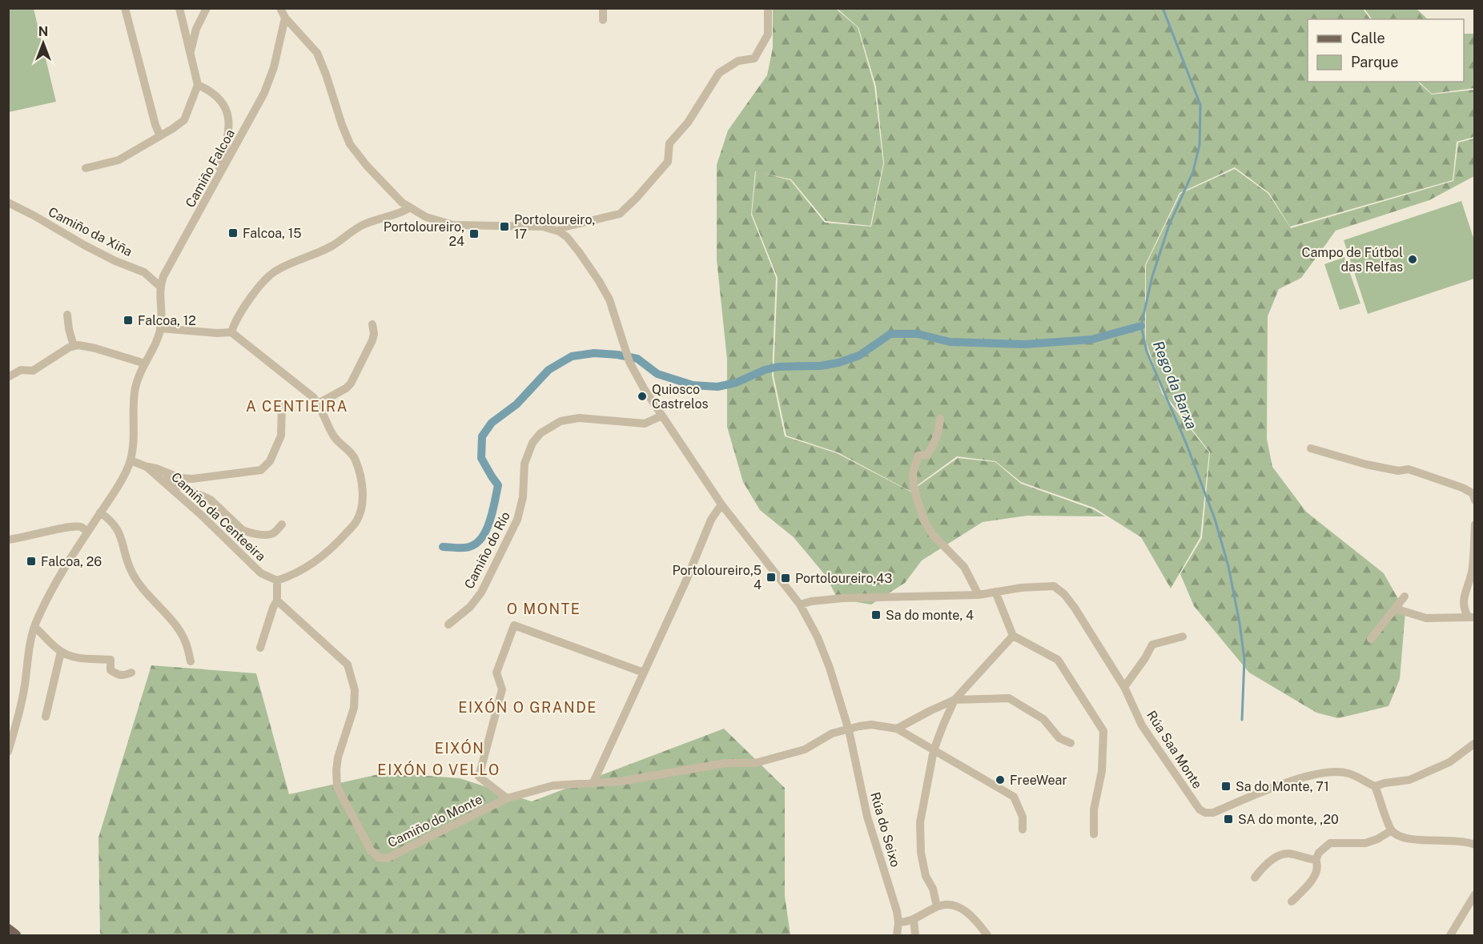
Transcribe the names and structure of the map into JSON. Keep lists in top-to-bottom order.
{
  "streets": {
    "street": [
      "Camiño Falcoa",
      "Camiño da Xiña",
      "Camiño da Centeeira",
      "Camiño do Río",
      "Rúa Saa Monte",
      "Camiño do Monte",
      "Rúa do Seixo"
    ]
  },
  "crossings": [
    ["Camiño Falcoa", "Camiño da Xiña"],
    ["Camiño Falcoa", "Camiño da Centeeira"],
    ["Camiño do Río", "Rúa do Seixo"],
    ["Rúa Saa Monte", "Rúa do Seixo"],
    ["Camiño do Monte", "Rúa do Seixo"]
  ],
  "districts": [
    "A CENTIEIRA",
    "O MONTE",
    "EIXÓN O GRANDE",
    "EIXÓN",
    "EIXÓN O VELLO"
  ],
  "water": ["Rego da Barxa"],
  "places": {
    "transit": [
      "Portoloureiro, 17",
      "Falcoa, 15",
      "Portoloureiro, 24",
      "Falcoa, 12",
      "Falcoa, 26",
      "Portoloureiro,5 4",
      "Portoloureiro,43",
      "Sa do monte, 4",
      "Sa do Monte, 71",
      "SA do monte, ,20"
    ],
    "other": ["Campo de Fútbol das Relfas", "Quiosco Castrelos", "FreeWear"]
  },
  "legend": ["Calle", "Parque"],
  "north": "top"
}
